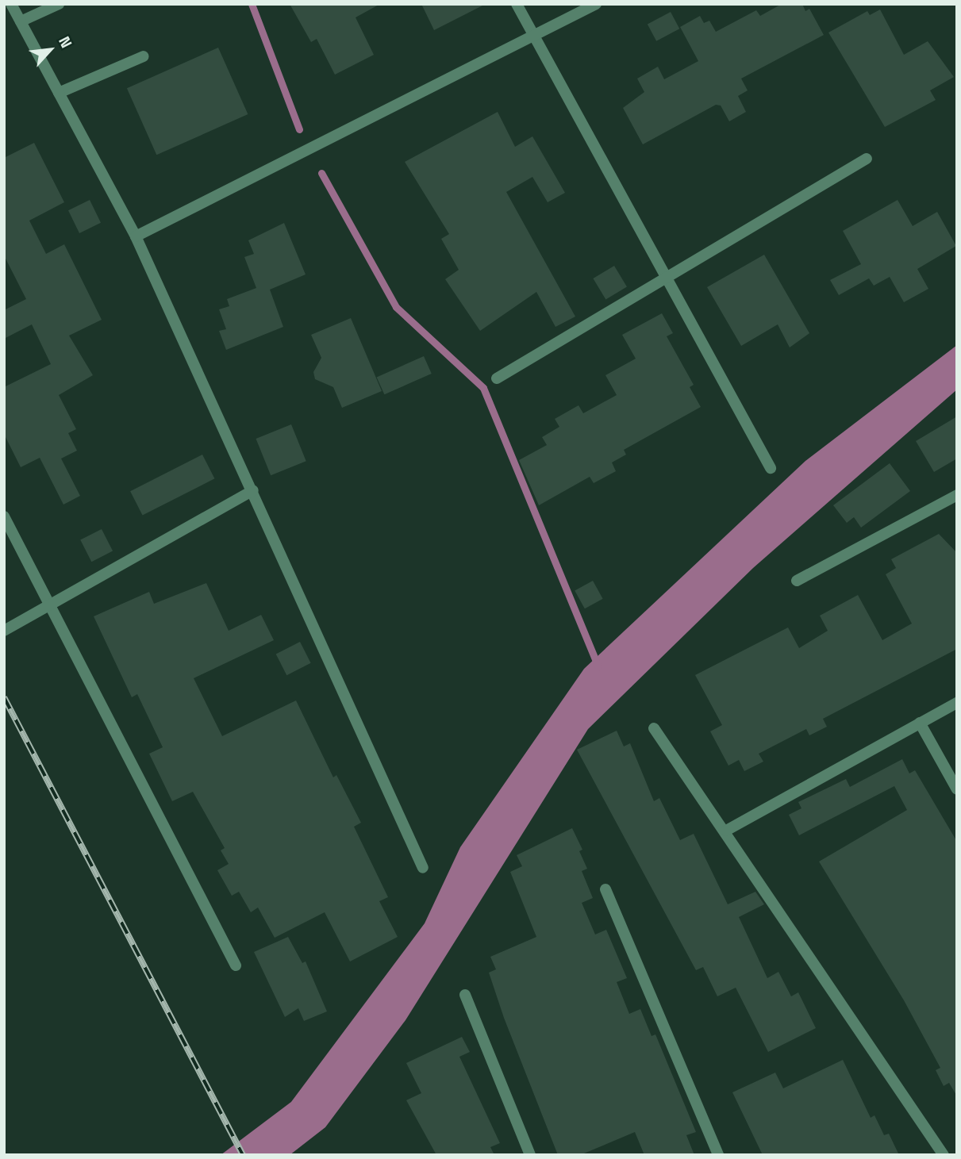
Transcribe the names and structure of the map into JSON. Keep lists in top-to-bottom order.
{
  "north": "top right"
}
